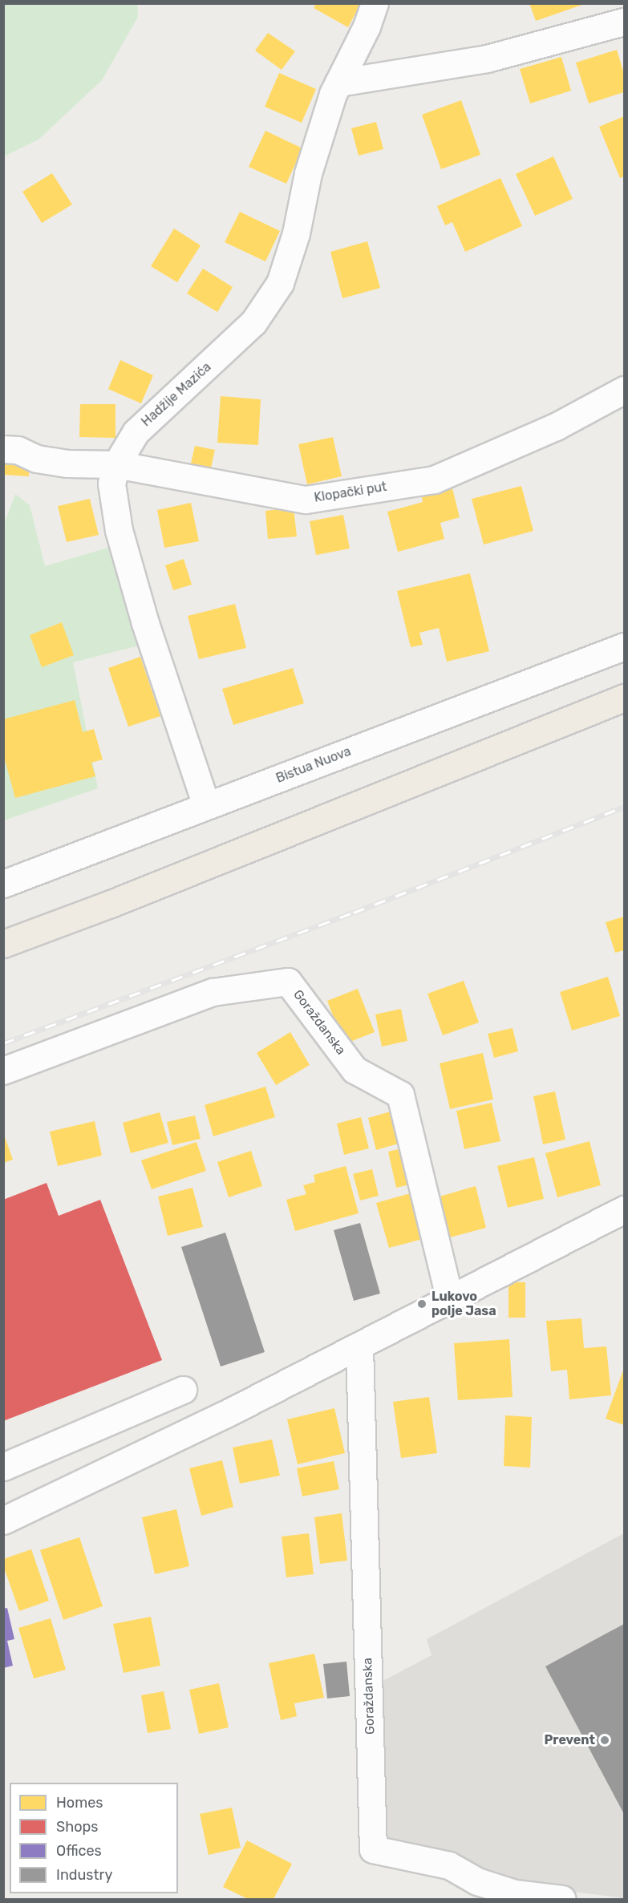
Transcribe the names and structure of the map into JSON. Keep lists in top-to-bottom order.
{
  "streets": {
    "street": [
      "Hadžije Mazića",
      "Klopački put",
      "Bistua Nuova",
      "Goraždanska"
    ]
  },
  "crossings": [
    ["Hadžije Mazića", "Klopački put"],
    ["Hadžije Mazića", "Bistua Nuova"]
  ],
  "places": ["Lukovo polje Jasa", "Prevent"],
  "legend": [
    "Homes",
    "Shops",
    "Offices",
    "Industry"
  ]
}
